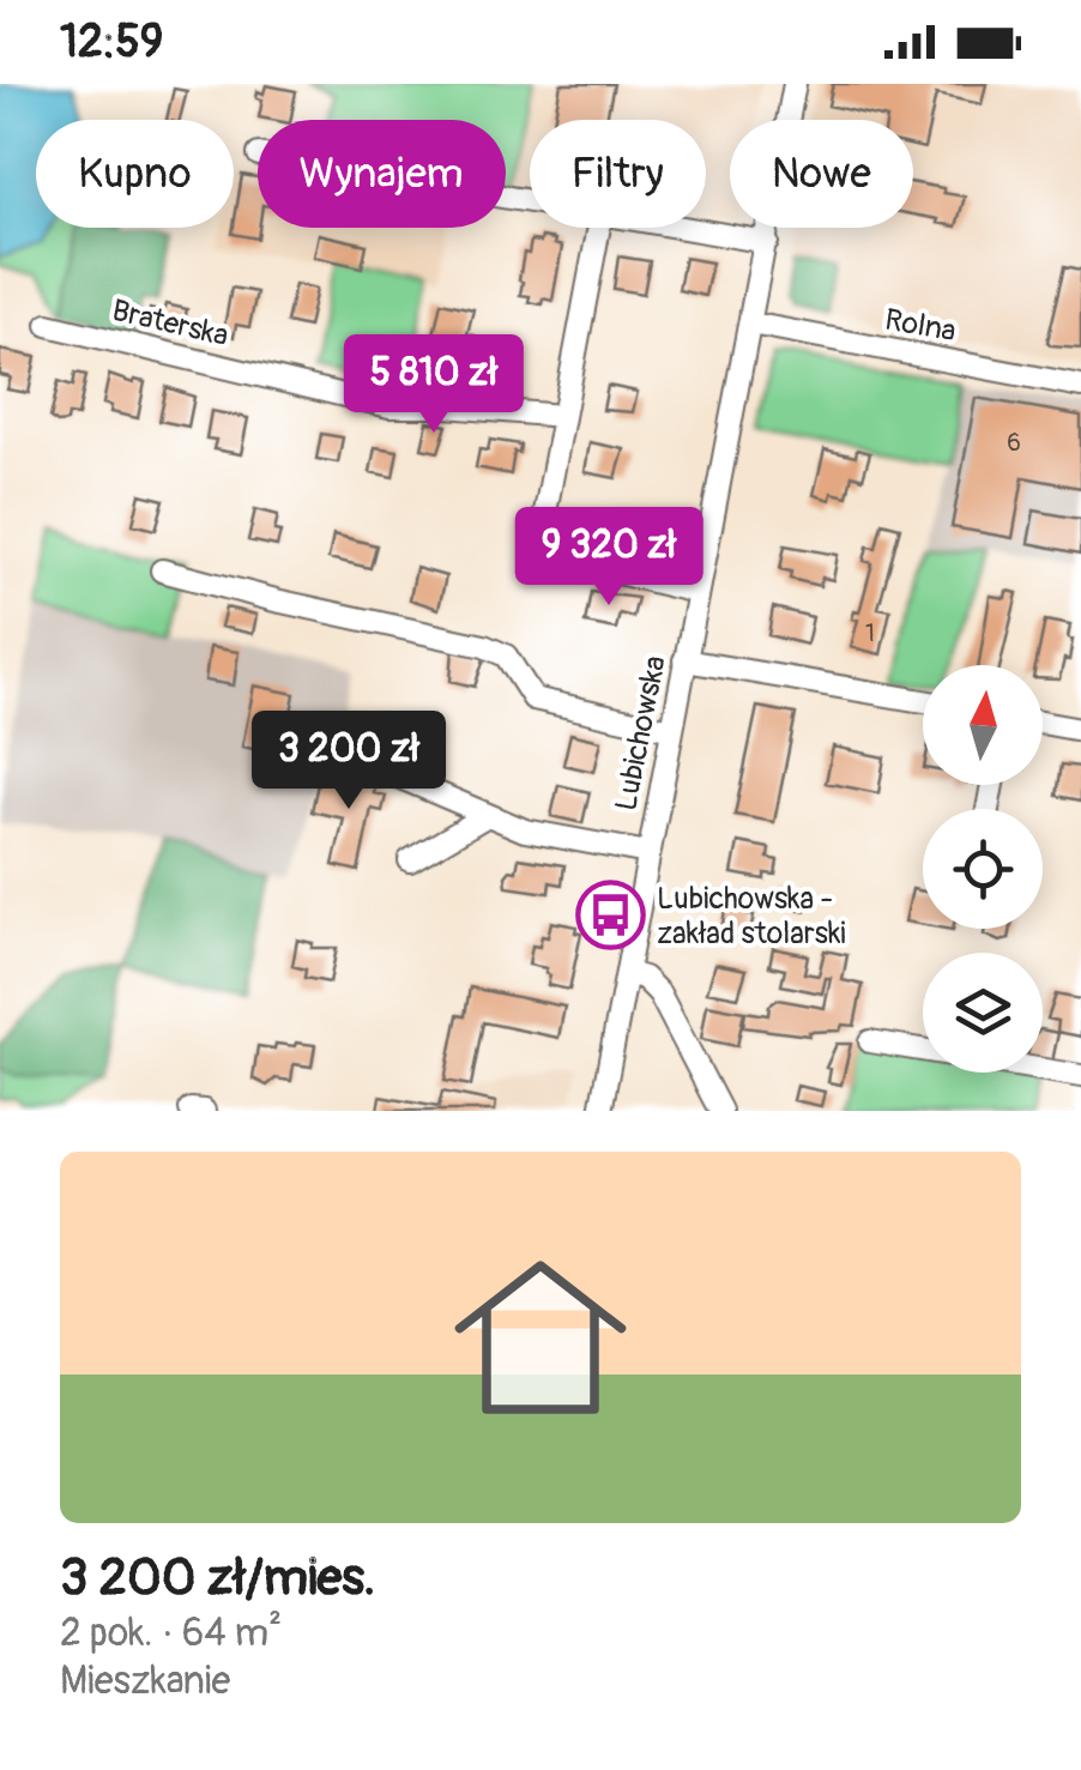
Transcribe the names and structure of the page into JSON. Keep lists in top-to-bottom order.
{
  "streets": {
    "street": ["Braterska", "Rolna", "Lubichowska"]
  },
  "crossings": [
    ["Rolna", "Lubichowska"]
  ],
  "places": {
    "bus stop": ["Lubichowska - zakład stolarski"]
  },
  "house_numbers": ["6", "1"],
  "north": "top",
  "page": {
    "status": "12:59",
    "chip": [
      "Kupno",
      "Wynajem",
      "Filtry",
      "Nowe"
    ],
    "price": ["5 810 zł", "9 320 zł", "3 200 zł"],
    "list": [
      {
        "name": "3 200 zł/mies.",
        "note": "2 pok. · 64 m² · Mieszkanie"
      }
    ]
  }
}
